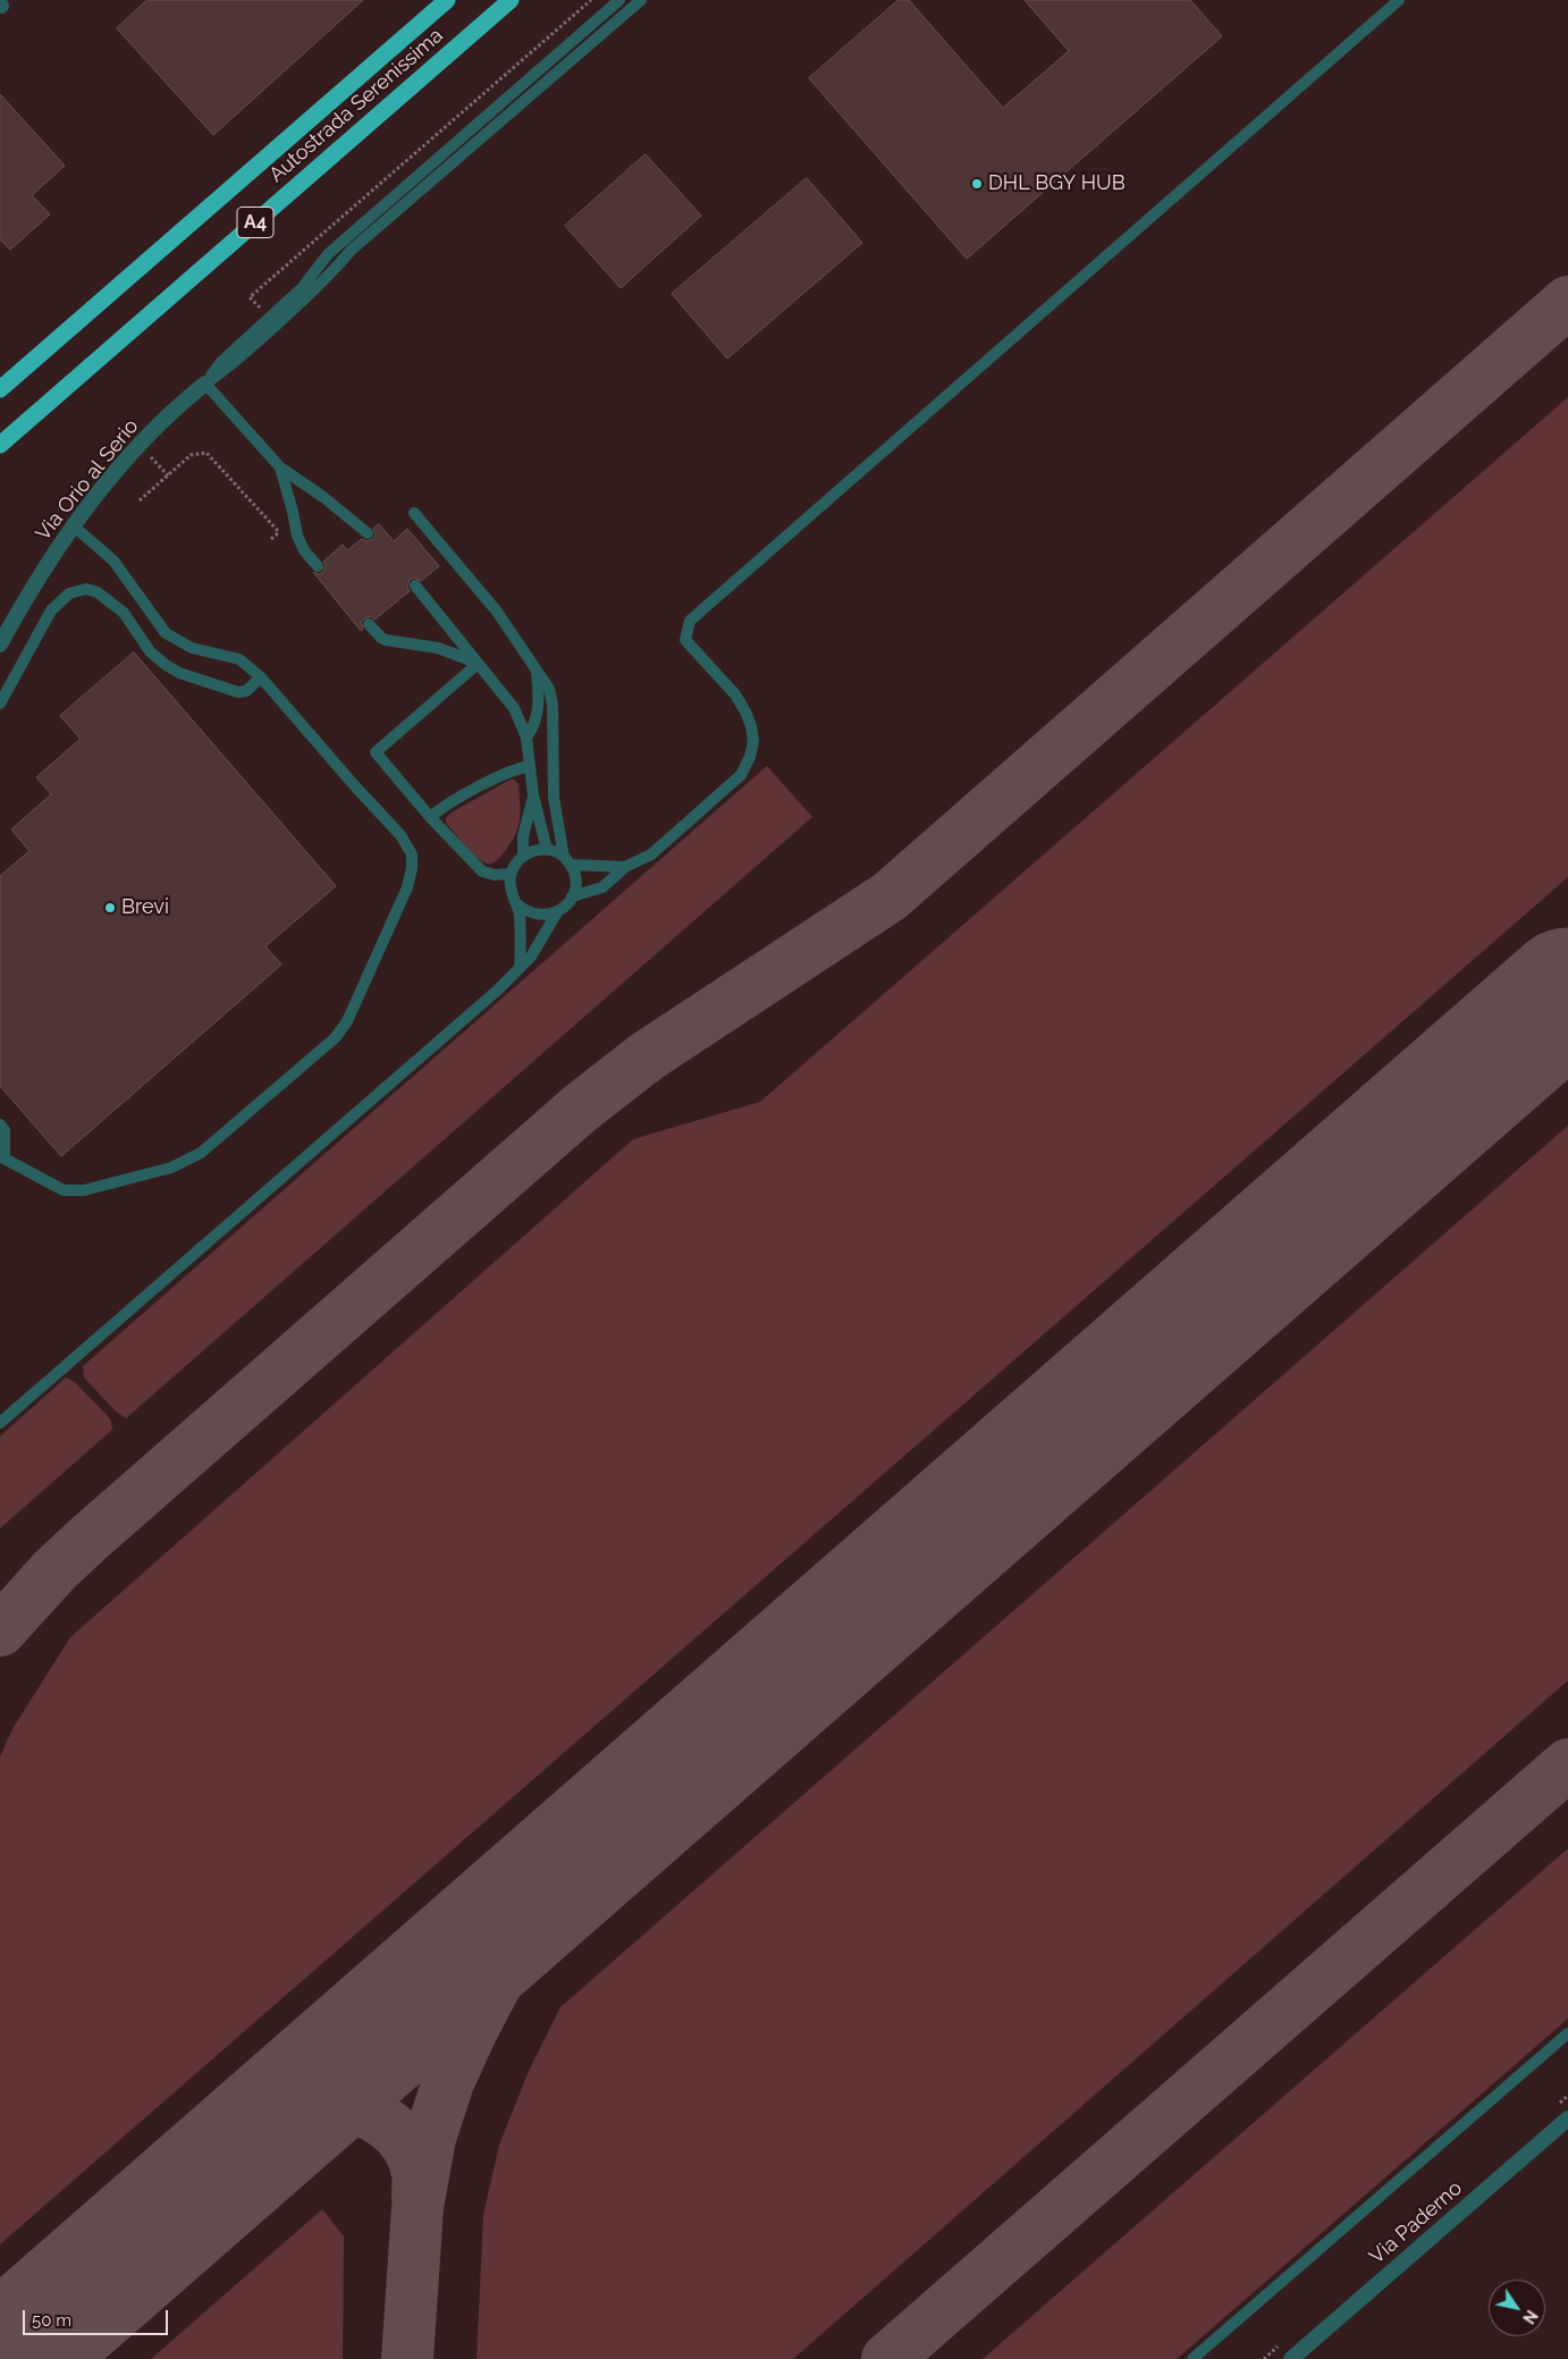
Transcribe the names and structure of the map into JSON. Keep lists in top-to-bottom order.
{
  "streets": {
    "highway": ["Autostrada Serenissima", "A4"],
    "street": ["Via Orio al Serio", "Via Paderno"]
  },
  "places": ["DHL BGY HUB", "Brevi"],
  "scale_bar": "50 m",
  "north": "bottom right"
}
